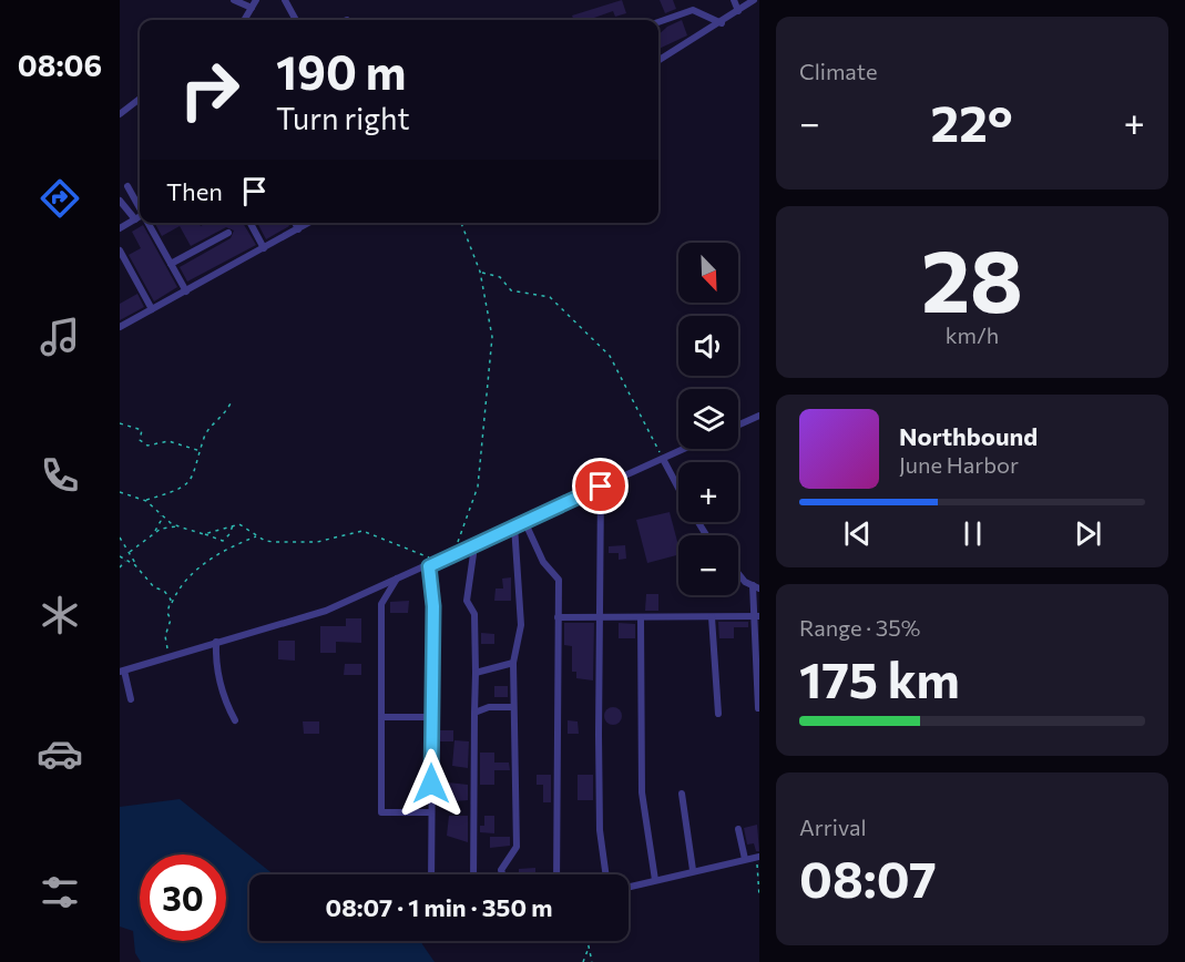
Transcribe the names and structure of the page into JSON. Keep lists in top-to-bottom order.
{
  "north": "bottom right",
  "page": {
    "tabs": "08:06",
    "tile": [
      "Climate",
      ["28", "km/h"],
      ["Range · 35%", "175 km"],
      ["Arrival", "08:07"]
    ],
    "turn": ["190 m", "Turn right"],
    "heat": ["−", "22°", "+"],
    "then": "Then",
    "map_buttons": ["+", "−"],
    "song": ["Northbound", "June Harbor"],
    "limit": "30",
    "trip": "08:07 · 1 min · 350 m"
  }
}
